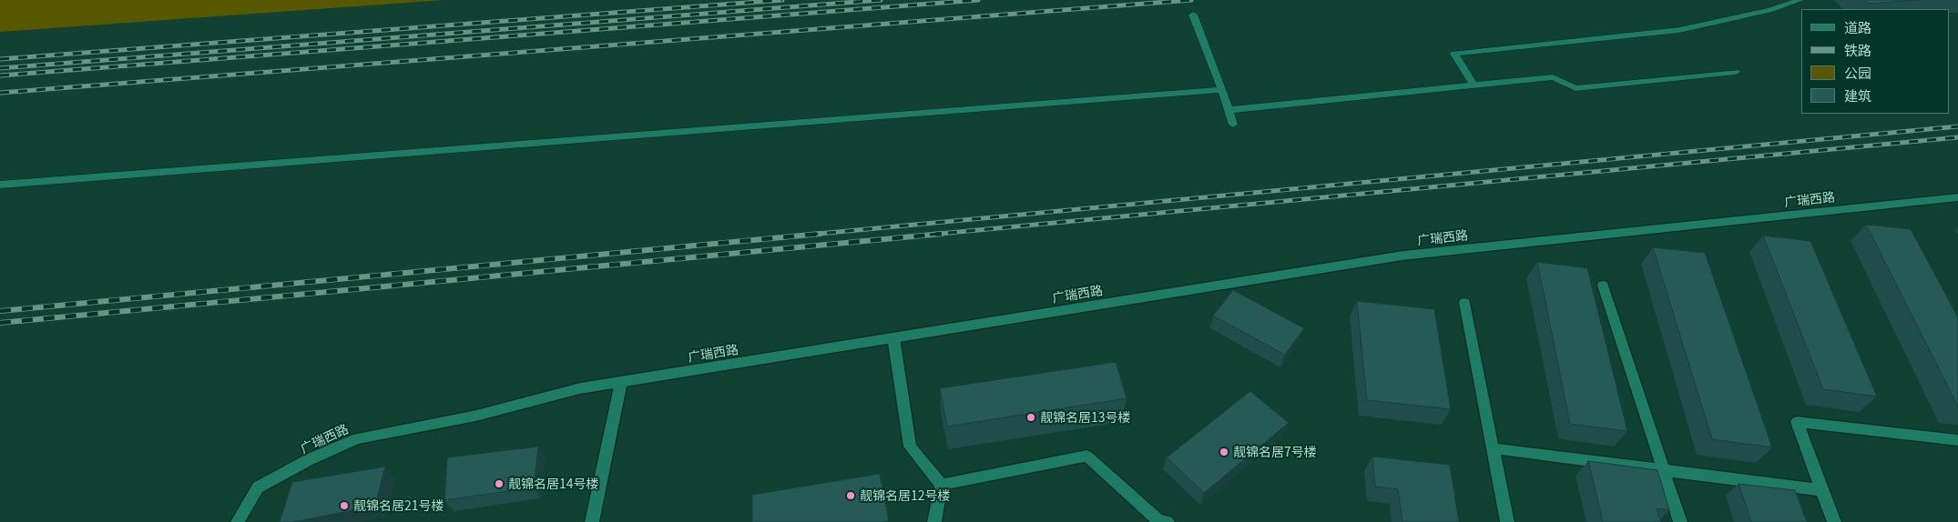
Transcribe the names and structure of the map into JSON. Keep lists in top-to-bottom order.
{
  "streets": {
    "street": ["广瑞西路"]
  },
  "places": [
    "靓锦名居13号楼",
    "靓锦名居7号楼",
    "靓锦名居14号楼",
    "靓锦名居12号楼",
    "靓锦名居21号楼"
  ],
  "legend": [
    "道路",
    "铁路",
    "公园",
    "建筑"
  ]
}
